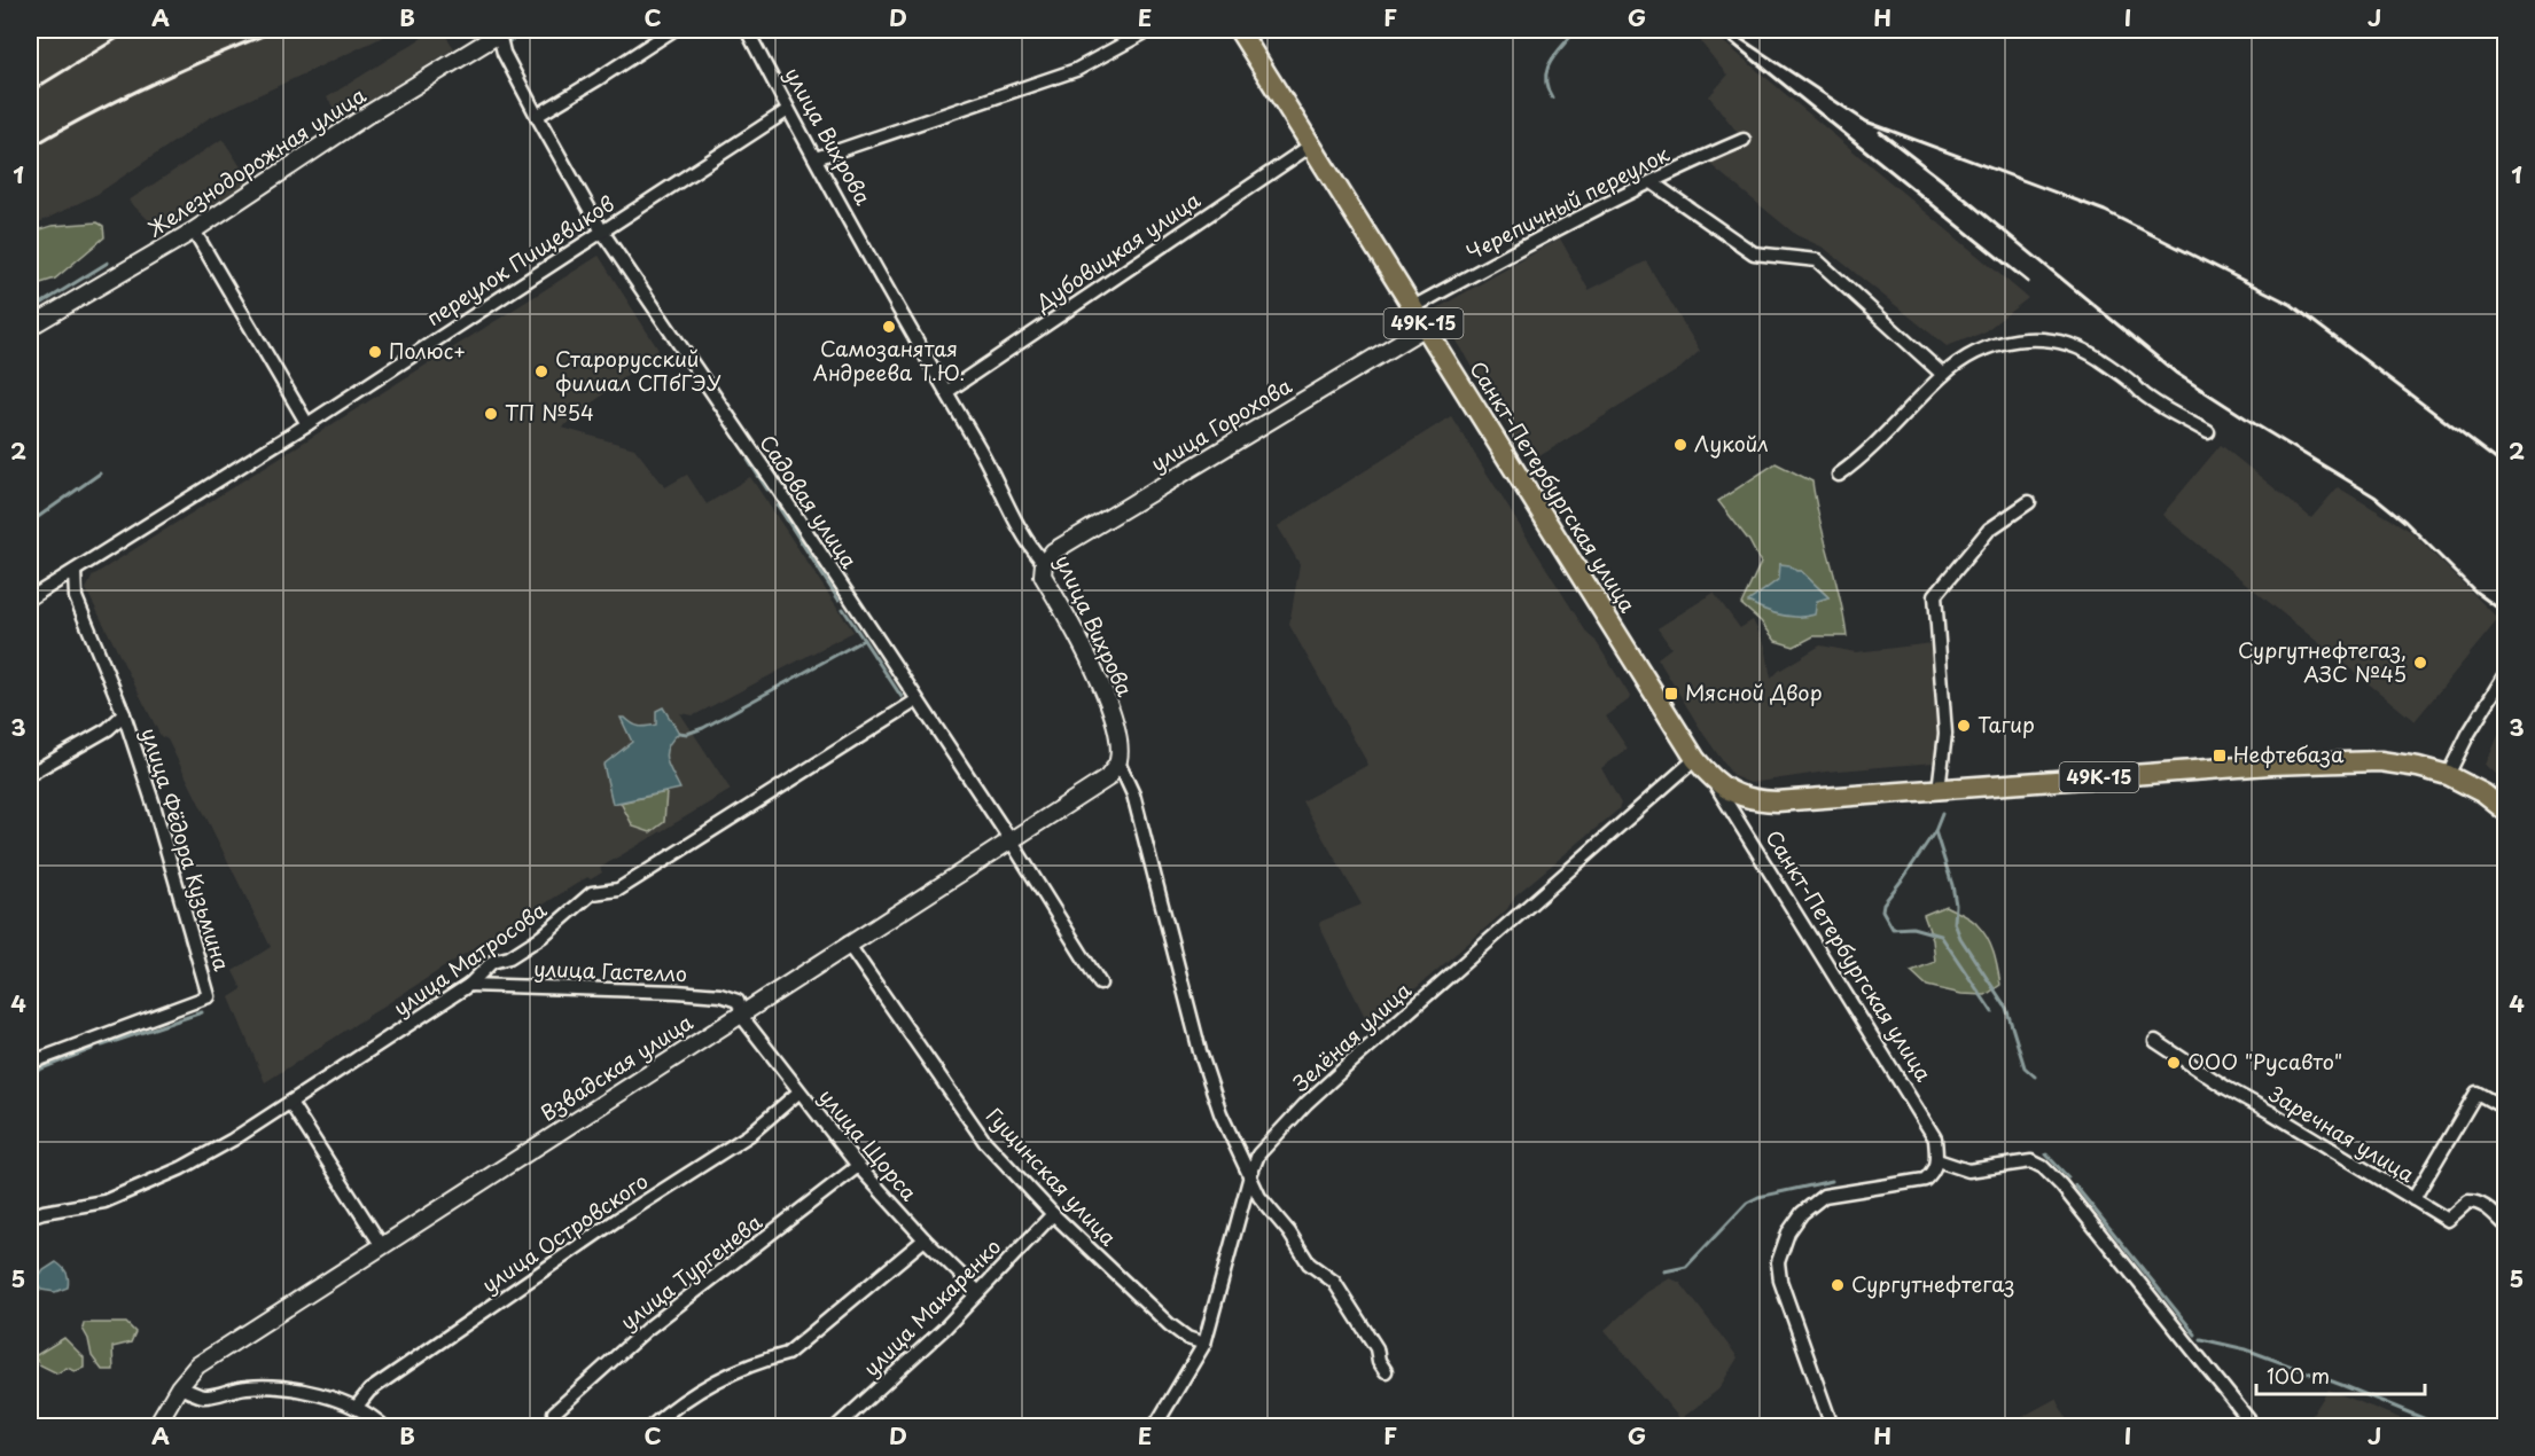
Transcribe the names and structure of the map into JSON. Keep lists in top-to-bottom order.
{
  "streets": {
    "main road": ["49К-15", "Санкт-Петербургская улица"],
    "street": [
      "улица Вихрова",
      "Железнодорожная улица",
      "Черепичный переулок",
      "Дубовицкая улица",
      "переулок Пищевиков",
      "улица Горохова",
      "Садовая улица",
      "улица Фёдора Кузьмина",
      "улица Матросова",
      "улица Гастелло",
      "Зелёная улица",
      "Взвадская улица",
      "Заречная улица",
      "улица Щорса",
      "Гущинская улица",
      "улица Островского",
      "улица Тургенева",
      "улица Макаренко"
    ]
  },
  "crossings": [
    ["улица Вихрова", "Дубовицкая улица"],
    ["улица Вихрова", "переулок Пищевиков"],
    ["улица Вихрова", "улица Горохова"],
    ["улица Вихрова", "Зелёная улица"],
    ["улица Вихрова", "Взвадская улица"],
    ["Железнодорожная улица", "Садовая улица"],
    ["Черепичный переулок", "Санкт-Петербургская улица"],
    ["Дубовицкая улица", "Санкт-Петербургская улица"],
    ["переулок Пищевиков", "Садовая улица"],
    ["переулок Пищевиков", "улица Фёдора Кузьмина"],
    ["49К-15", "Санкт-Петербургская улица"],
    ["49К-15", "Зелёная улица"],
    ["улица Горохова", "Санкт-Петербургская улица"],
    ["Санкт-Петербургская улица", "Зелёная улица"],
    ["Садовая улица", "улица Матросова"],
    ["Садовая улица", "Взвадская улица"],
    ["улица Матросова", "улица Гастелло"],
    ["улица Гастелло", "Взвадская улица"],
    ["улица Гастелло", "улица Щорса"],
    ["Зелёная улица", "Гущинская улица"],
    ["Взвадская улица", "улица Щорса"],
    ["Взвадская улица", "Гущинская улица"],
    ["улица Щорса", "улица Островского"],
    ["улица Щорса", "улица Тургенева"],
    ["улица Щорса", "улица Макаренко"],
    ["Гущинская улица", "улица Макаренко"]
  ],
  "places": {
    "other": [
      "Самозанятая Андреева Т.Ю.",
      "Полюс+",
      "Старорусский филиал СПбГЭУ",
      "ТП №54",
      "Лукойл",
      "Сургутнефтегаз, АЗС №45",
      "Тагир",
      "ООО \"Русавто\"",
      "Сургутнефтегаз"
    ],
    "transit": ["Мясной Двор", "Нефтебаза"]
  },
  "scale_bar": "100 m",
  "grid": {
    "columns": [
      "A",
      "B",
      "C",
      "D",
      "E",
      "F",
      "G",
      "H",
      "I",
      "J"
    ],
    "rows": [
      "1",
      "2",
      "3",
      "4",
      "5"
    ]
  }
}
